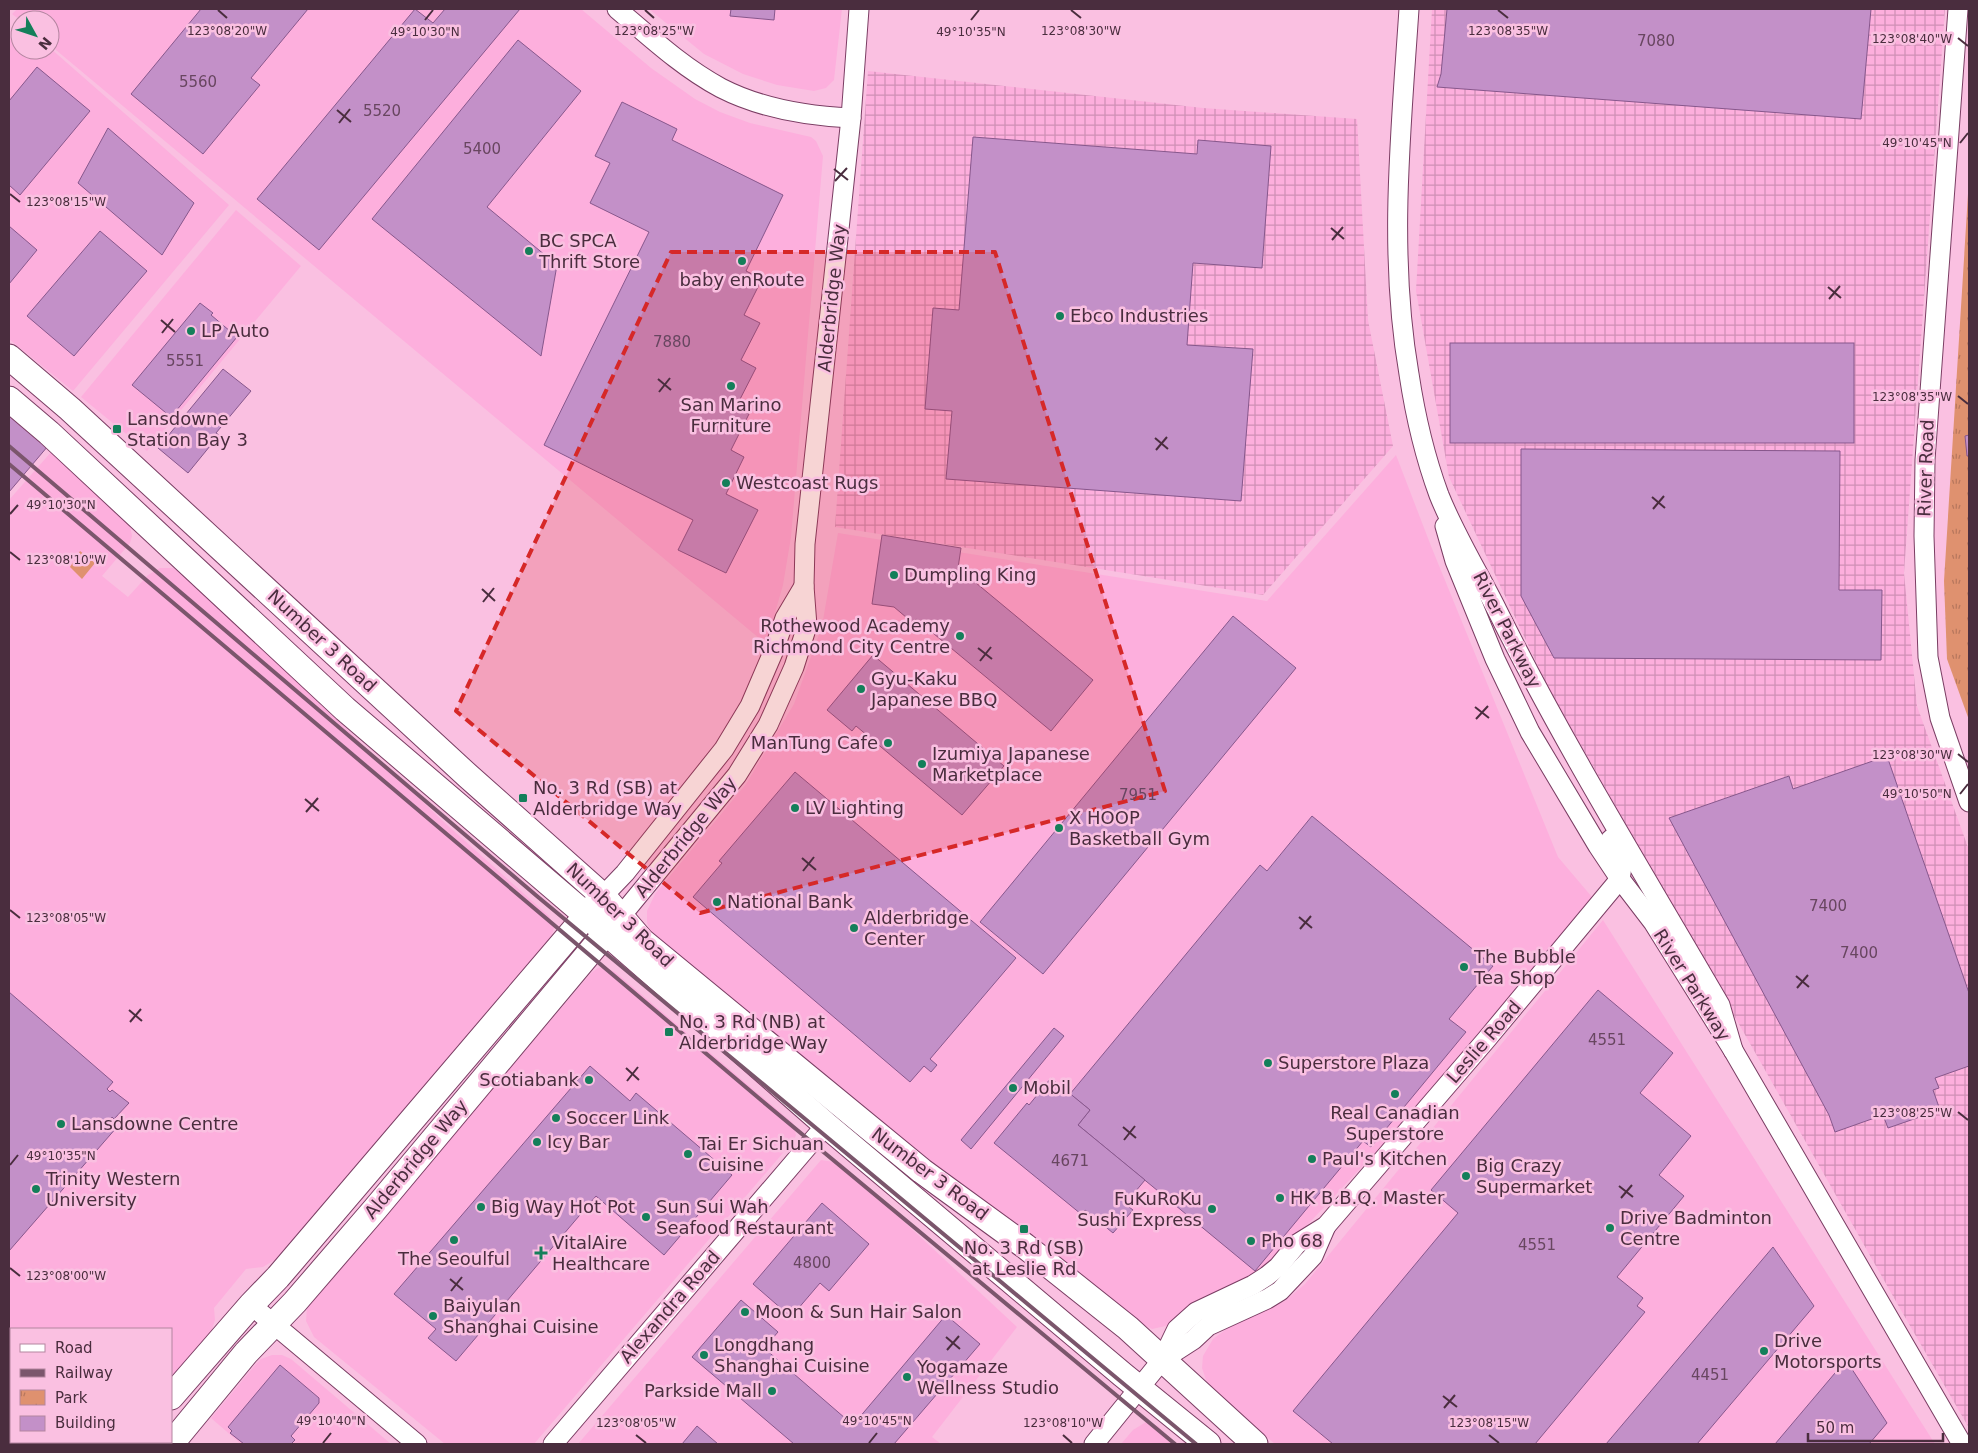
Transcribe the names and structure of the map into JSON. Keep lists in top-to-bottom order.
{
  "streets": {
    "main road": ["Alderbridge Way", "Number 3 Road"],
    "street": [
      "River Road",
      "River Parkway",
      "Leslie Road",
      "Alexandra Road"
    ]
  },
  "crossings": [
    ["Alderbridge Way", "Number 3 Road"],
    ["River Parkway", "Leslie Road"],
    ["Number 3 Road", "Leslie Road"],
    ["Number 3 Road", "Alexandra Road"]
  ],
  "places": {
    "other": [
      "BC SPCA Thrift Store",
      "baby enRoute",
      "Ebco Industries",
      "LP Auto",
      "San Marino Furniture",
      "Westcoast Rugs",
      "Dumpling King",
      "Rothewood Academy Richmond City Centre",
      "Gyu-Kaku Japanese BBQ",
      "ManTung Cafe",
      "Izumiya Japanese Marketplace",
      "LV Lighting",
      "X HOOP Basketball Gym",
      "National Bank",
      "Alderbridge Center",
      "The Bubble Tea Shop",
      "Superstore Plaza",
      "Scotiabank",
      "Mobil",
      "Real Canadian Superstore",
      "Soccer Link",
      "Lansdowne Centre",
      "Icy Bar",
      "Tai Er Sichuan Cuisine",
      "Paul's Kitchen",
      "Big Crazy Supermarket",
      "Trinity Western University",
      "HK B.B.Q. Master",
      "Big Way Hot Pot",
      "FuKuRoKu Sushi Express",
      "Sun Sui Wah Seafood Restaurant",
      "Drive Badminton Centre",
      "The Seoulful",
      "Pho 68",
      "Moon & Sun Hair Salon",
      "Baiyulan Shanghai Cuisine",
      "Drive Motorsports",
      "Longdhang Shanghai Cuisine",
      "Yogamaze Wellness Studio",
      "Parkside Mall"
    ],
    "transit": [
      "Lansdowne Station Bay 3",
      "No. 3 Rd (SB) at Alderbridge Way",
      "No. 3 Rd (NB) at Alderbridge Way",
      "No. 3 Rd (SB) at Leslie Rd"
    ],
    "health": ["VitalAire Healthcare"]
  },
  "house_numbers": [
    "7080",
    "5560",
    "5520",
    "5400",
    "7880",
    "5551",
    "7951",
    "7400",
    "7400",
    "4551",
    "4671",
    "4551",
    "4800",
    "4451"
  ],
  "legend": [
    "Road",
    "Railway",
    "Park",
    "Building"
  ],
  "scale_bar": "50 m",
  "north": "bottom right",
  "coordinates": [
    "123°08'20\"W",
    "123°08'25\"W",
    "123°08'30\"W",
    "123°08'35\"W",
    "49°10'30\"N",
    "49°10'35\"N",
    "123°08'40\"W",
    "49°10'45\"N",
    "123°08'15\"W",
    "123°08'10\"W",
    "49°10'50\"N",
    "123°08'05\"W",
    "123°08'00\"W",
    "49°10'40\"N"
  ]
}
